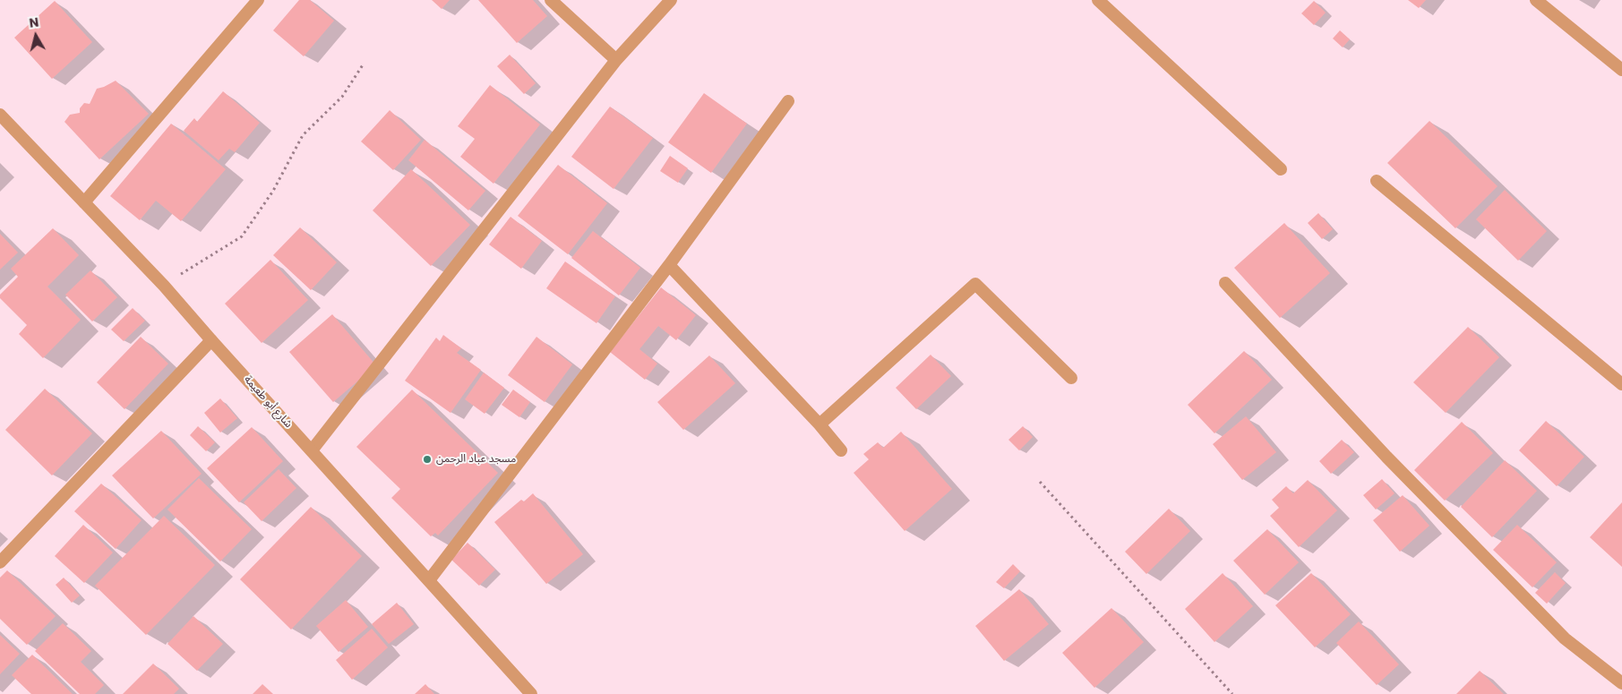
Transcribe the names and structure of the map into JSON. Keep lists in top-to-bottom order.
{
  "streets": {
    "street": ["شارع أبو طعيمة"]
  },
  "places": ["مسجد عباد الرحمن"],
  "north": "top"
}
